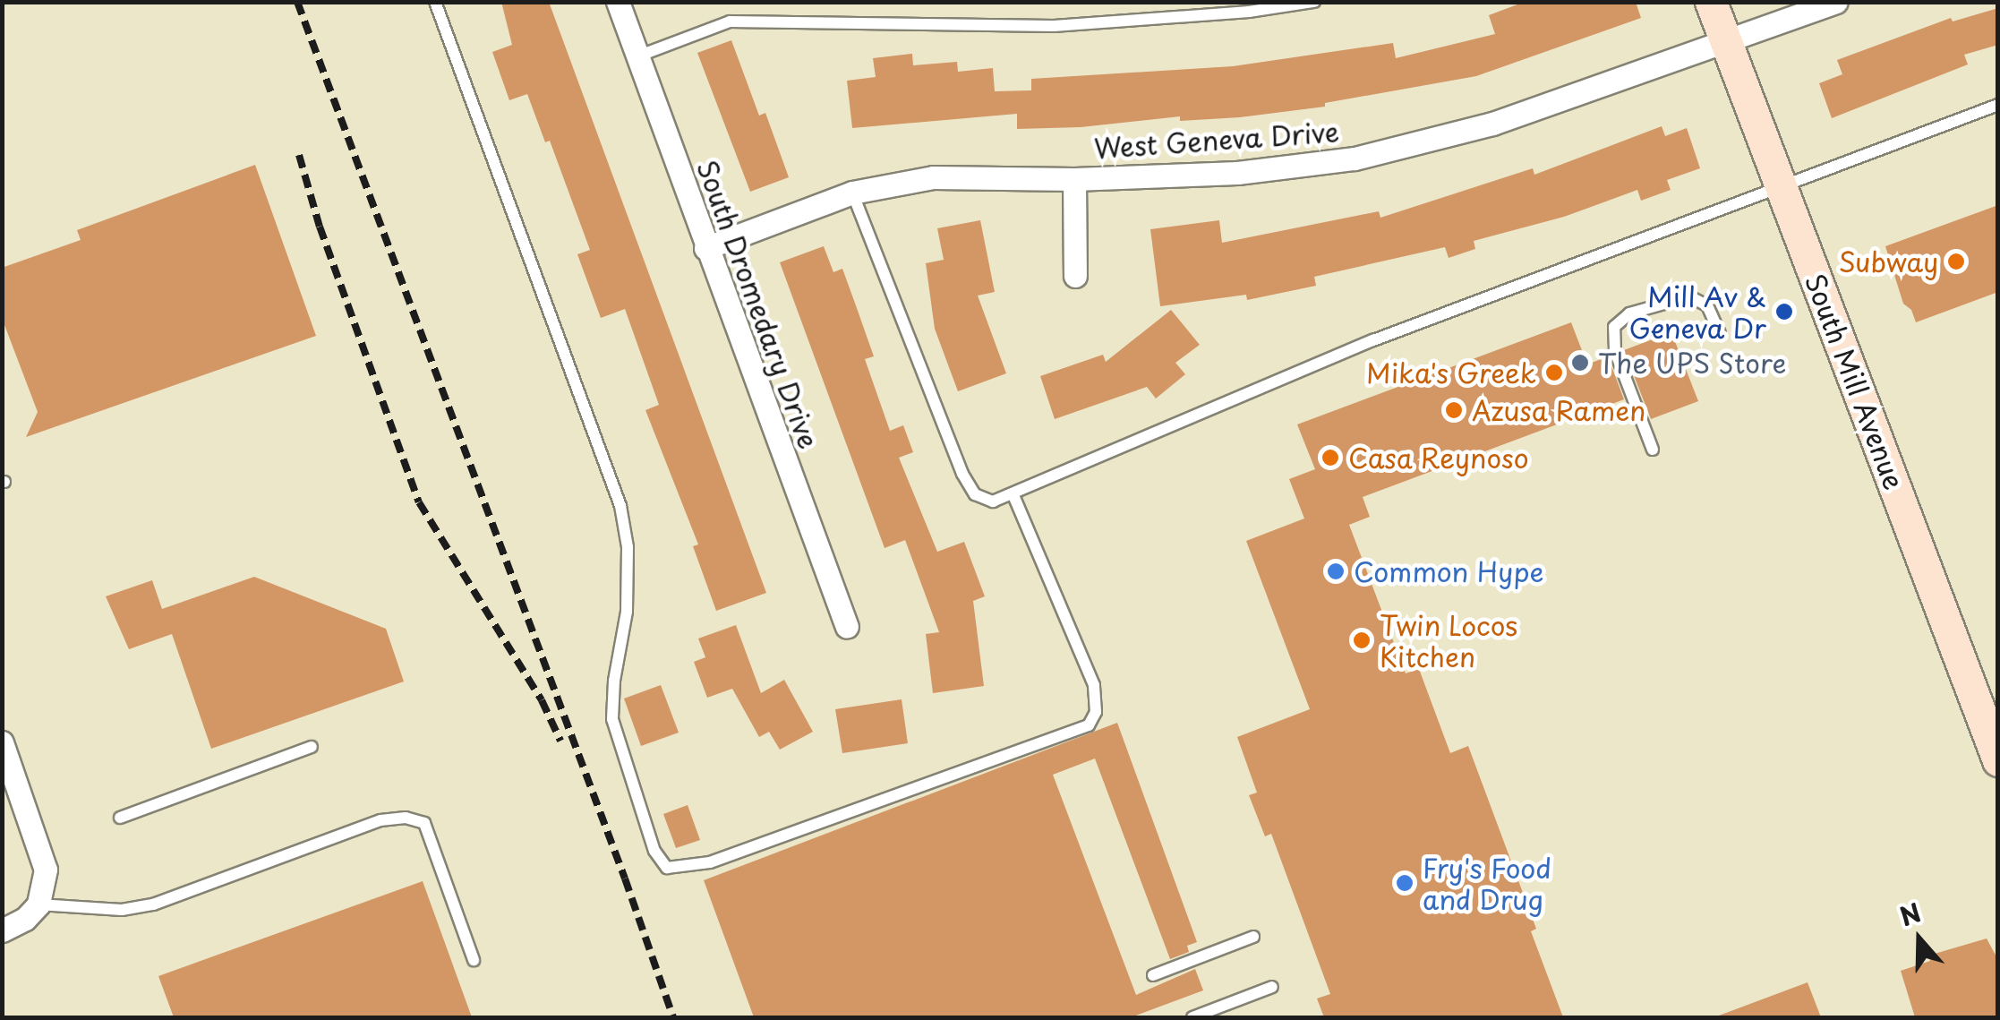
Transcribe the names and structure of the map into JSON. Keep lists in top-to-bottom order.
{
  "streets": {
    "main road": ["South Mill Avenue"],
    "street": ["West Geneva Drive", "South Dromedary Drive"]
  },
  "crossings": [
    ["West Geneva Drive", "South Dromedary Drive"],
    ["West Geneva Drive", "South Mill Avenue"]
  ],
  "places": [
    "Subway",
    "Mill Av & Geneva Dr",
    "The UPS Store",
    "Mika's Greek",
    "Azusa Ramen",
    "Casa Reynoso",
    "Common Hype",
    "Twin Locos Kitchen",
    "Fry's Food and Drug"
  ],
  "north": "top"
}
